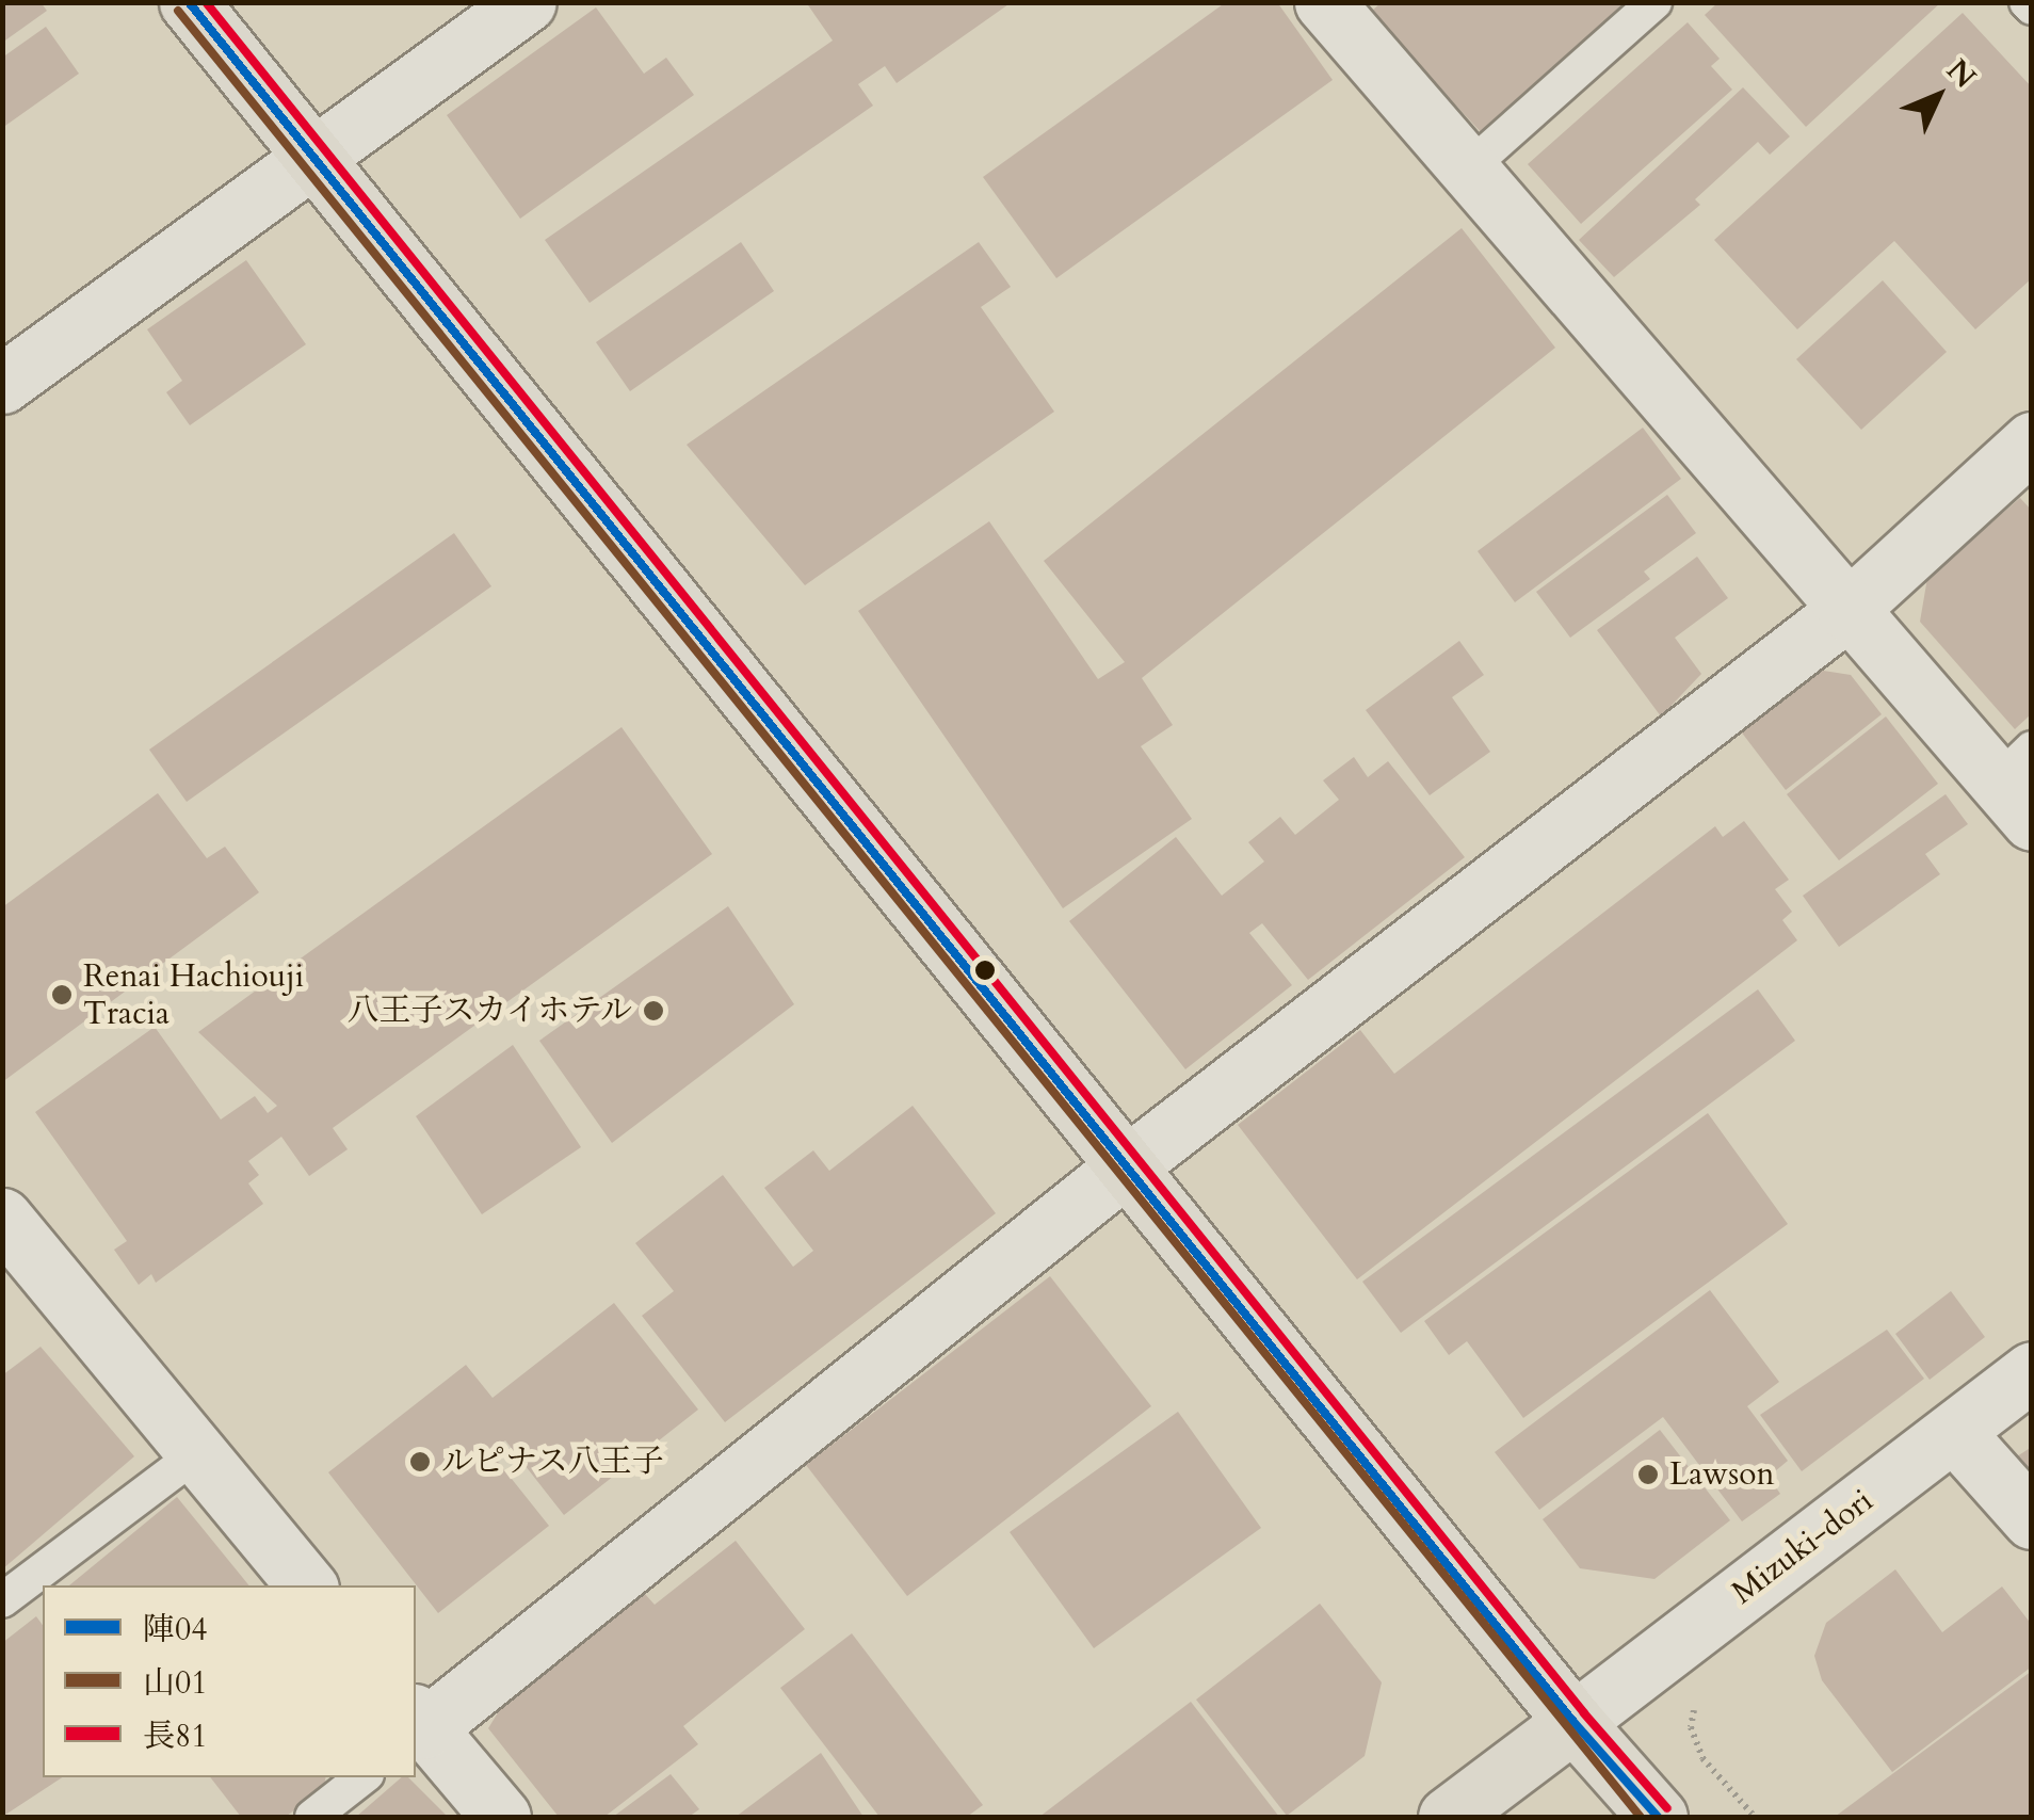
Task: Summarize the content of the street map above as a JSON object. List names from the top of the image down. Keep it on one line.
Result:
{"streets":{"street":["Mizuki-dori"]},"places":["Renai Hachiouji Tracia","八王子スカイホテル","ルピナス八王子","Lawson"],"lines":["transit line 陣04","transit line 長81","transit line 山01"],"legend":["陣04","山01","長81"],"north":"top right"}
